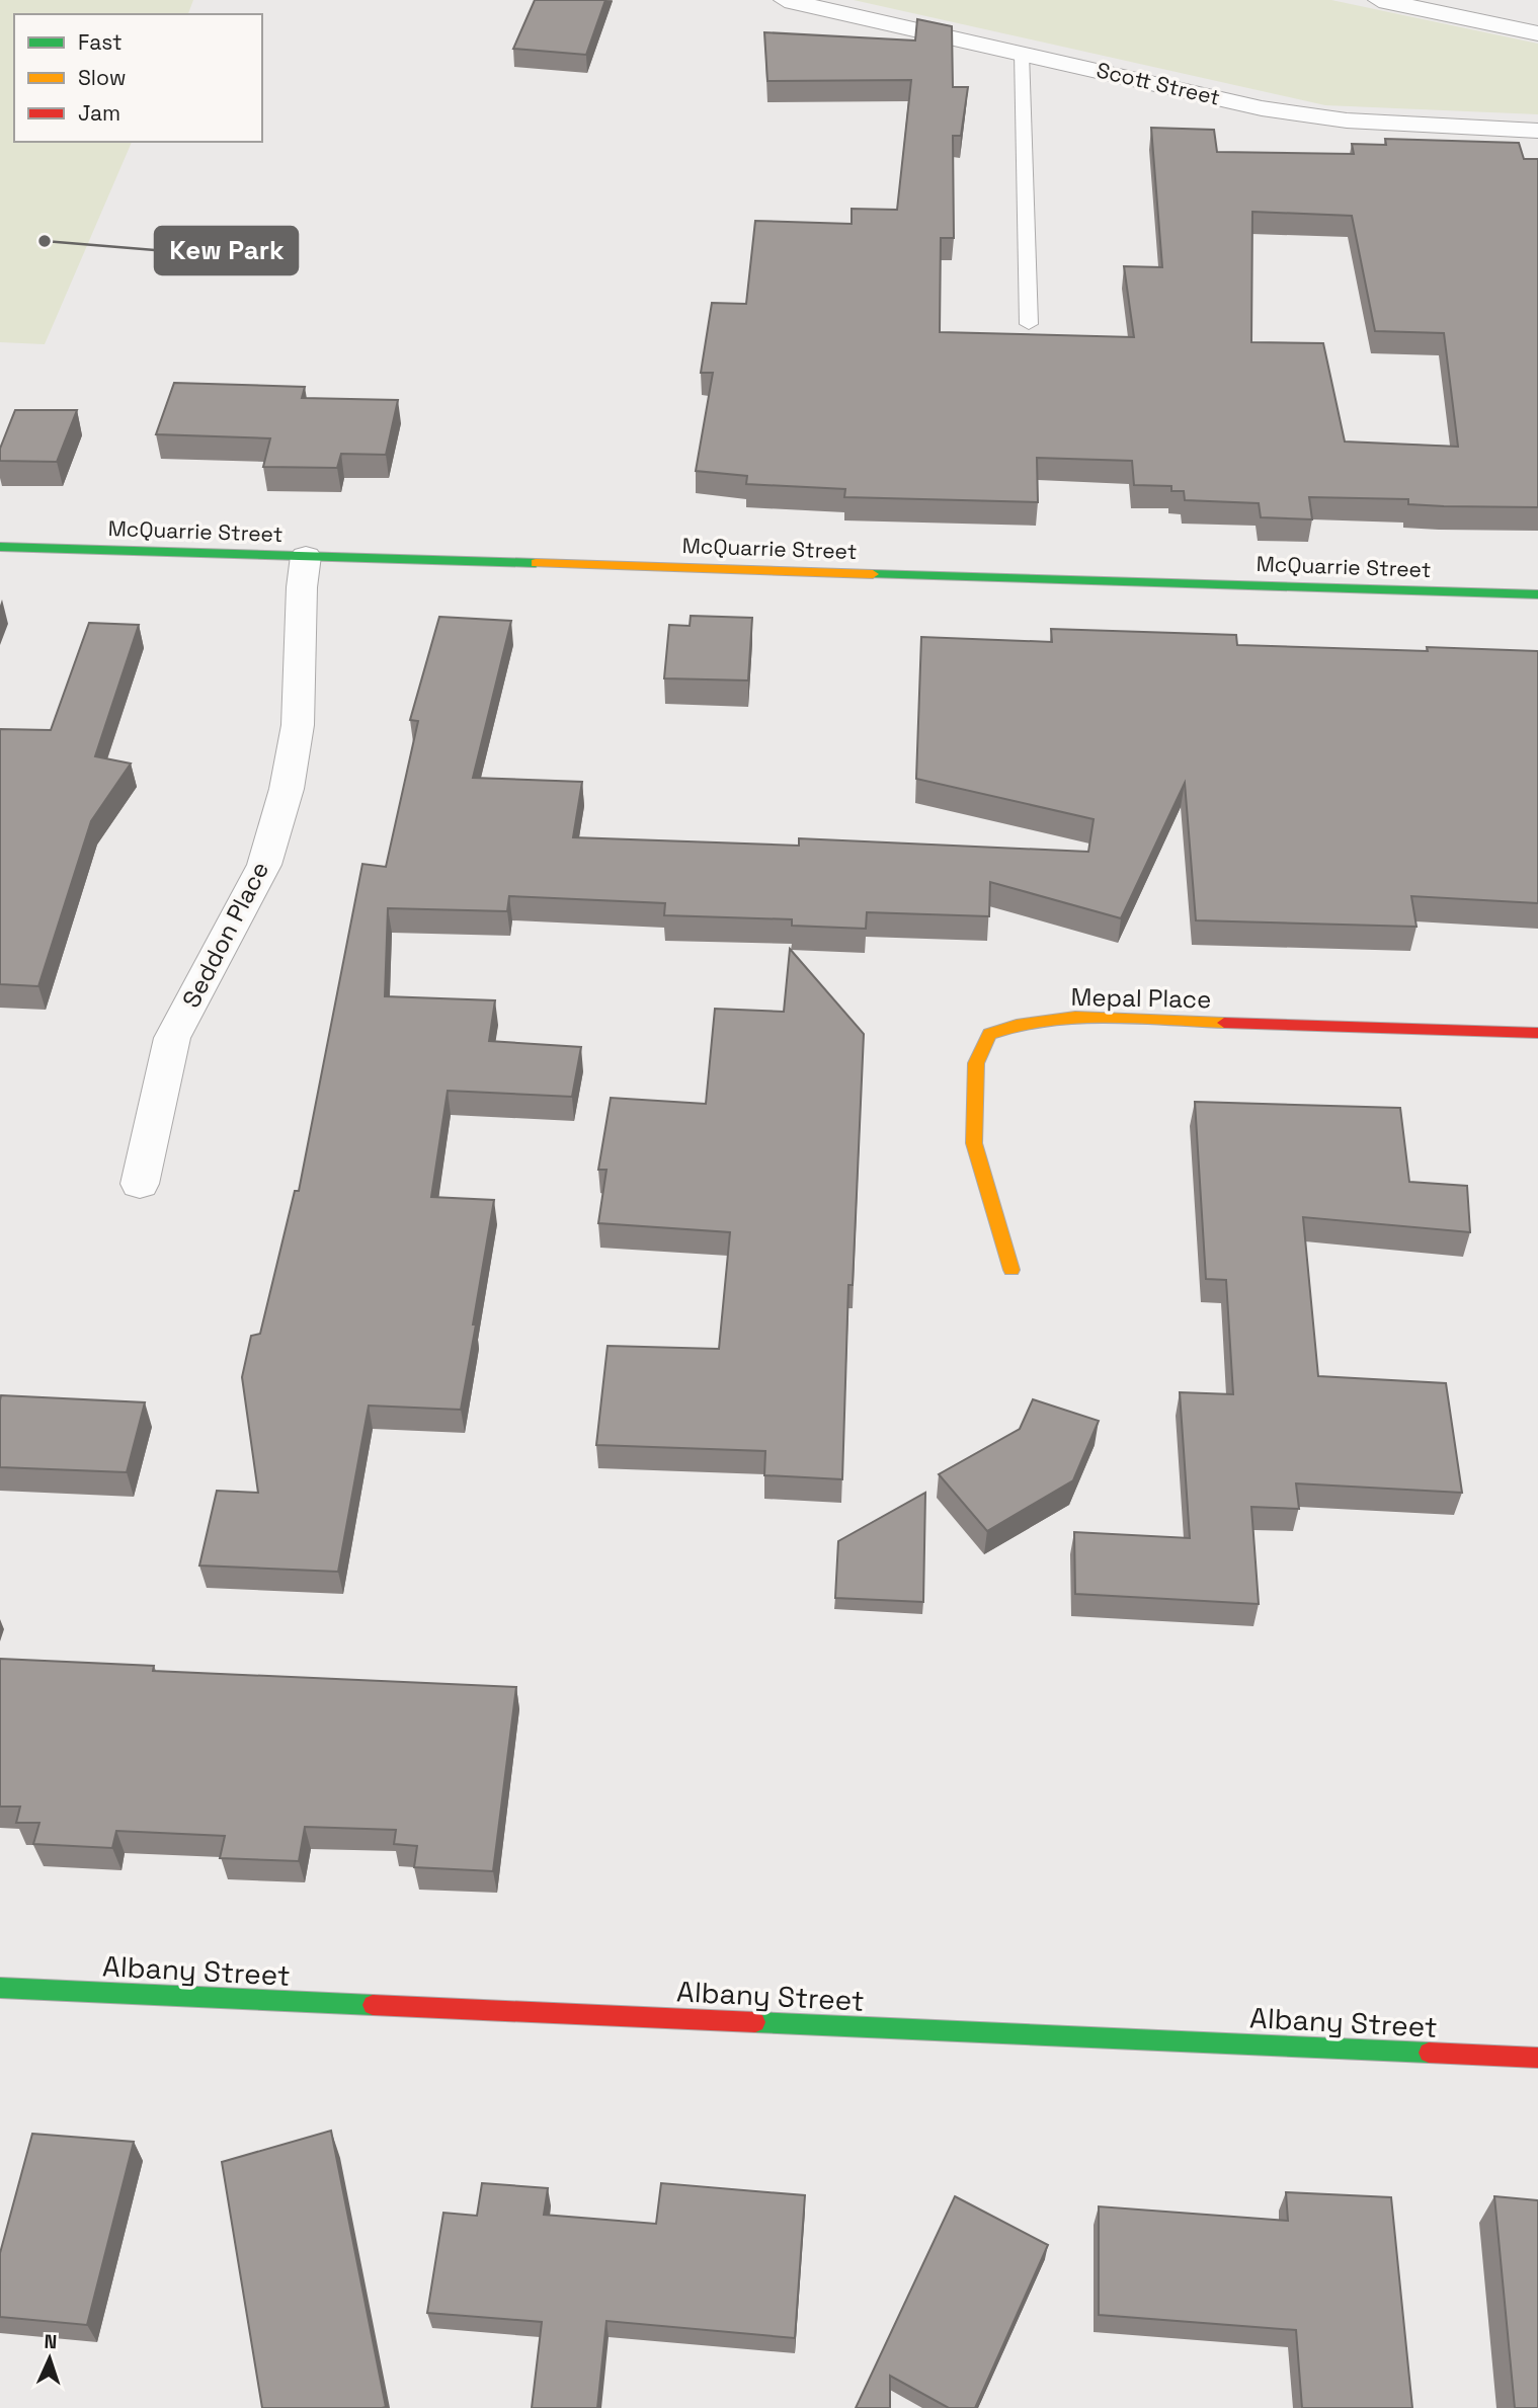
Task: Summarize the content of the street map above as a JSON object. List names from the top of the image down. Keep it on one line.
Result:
{"streets":{"street":["Scott Street","McQuarrie Street","Seddon Place","Mepal Place","Albany Street"]},"crossings":[["McQuarrie Street","Seddon Place"]],"places":["Kew Park"],"legend":["Fast","Slow","Jam"],"north":"top"}
